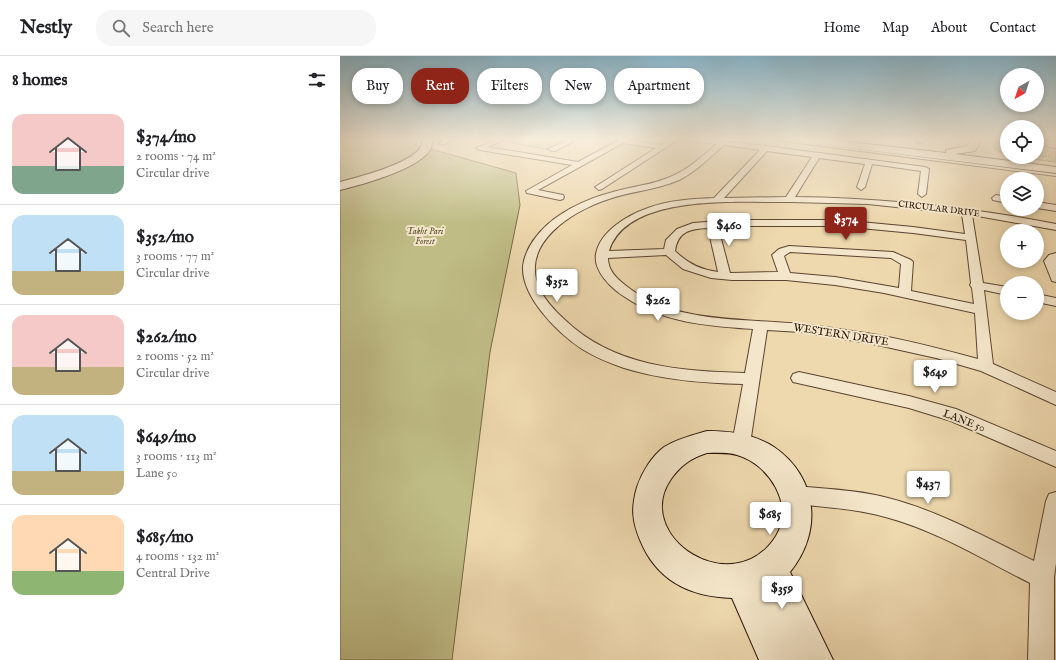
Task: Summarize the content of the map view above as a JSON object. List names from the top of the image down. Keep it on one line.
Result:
{"streets":{"street":["CIRCULAR DRIVE","WESTERN DRIVE","LANE 50"]},"crossings":[["CIRCULAR DRIVE","WESTERN DRIVE"]],"parks":["Takht Pari Forest"],"north":"bottom left","page":{"header":"Nestly","search":"Search here","nav":["Home","Map","About","Contact"],"heading":"8 homes","map_buttons":["+","−"],"chip":["Buy","Rent","Filters","New","Apartment"],"list":[{"name":"$374/mo","note":"2 rooms · 74 m² · Circular drive"},{"name":"$352/mo","note":"3 rooms · 77 m² · Circular drive"},{"name":"$262/mo","note":"2 rooms · 52 m² · Circular drive"},{"name":"$649/mo","note":"3 rooms · 113 m² · Lane 50"},{"name":"$685/mo","note":"4 rooms · 132 m² · Central Drive"}],"price":["$374","$460","$352","$262","$649","$437","$685","$359"]}}
